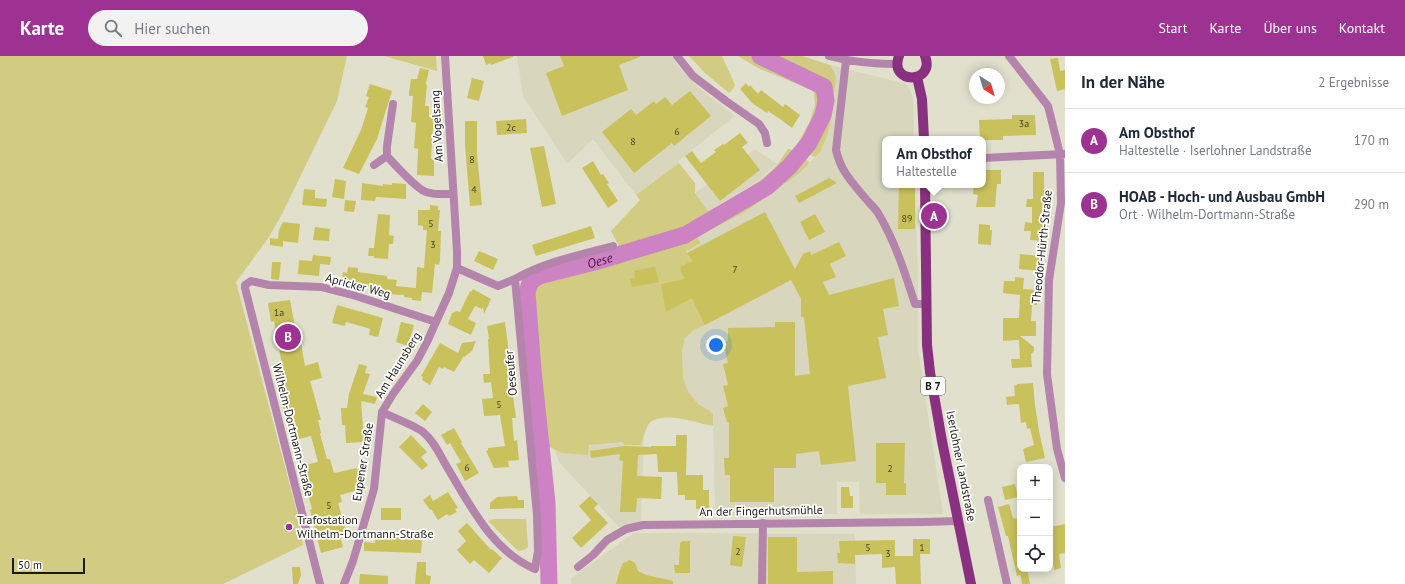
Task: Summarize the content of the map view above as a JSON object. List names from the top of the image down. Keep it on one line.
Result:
{"streets":{"main road":["B 7","Iserlohner Landstraße"],"street":["Am Vogelsang","Theodor-Hürth-Straße","Apricker Weg","Am Haunsberg","Oeseufer","Wilhelm-Dortmann-Straße","Eupener Straße","An der Fingerhutsmühle"]},"crossings":[["Am Vogelsang","Am Haunsberg"],["Apricker Weg","Am Haunsberg"],["Apricker Weg","Wilhelm-Dortmann-Straße"],["Am Haunsberg","Oeseufer"],["Am Haunsberg","Eupener Straße"],["Iserlohner Landstraße","An der Fingerhutsmühle"]],"water":["Oese"],"places":["Trafostation Wilhelm-Dortmann-Straße"],"house_numbers":["3a","2c","6","8","8","4","89","5","3","7","1a","5","6","2","5","5","1","2","3"],"scale_bar":"50 m","north":"bottom right","page":{"header":"Karte","search":"Hier suchen","nav":["Start","Karte","Über uns","Kontakt"],"heading":["In der Nähe","2 Ergebnisse"],"list":[{"mark":"A","name":"Am Obsthof","note":"Haltestelle · Iserlohner Landstraße","value":"170 m"},{"mark":"B","name":"HOAB - Hoch- und Ausbau GmbH","note":"Ort · Wilhelm-Dortmann-Straße","value":"290 m"}],"popup":["Am Obsthof","Haltestelle"],"pins":["A","B"],"map_buttons":["+","−"],"scale":"50 m"}}
